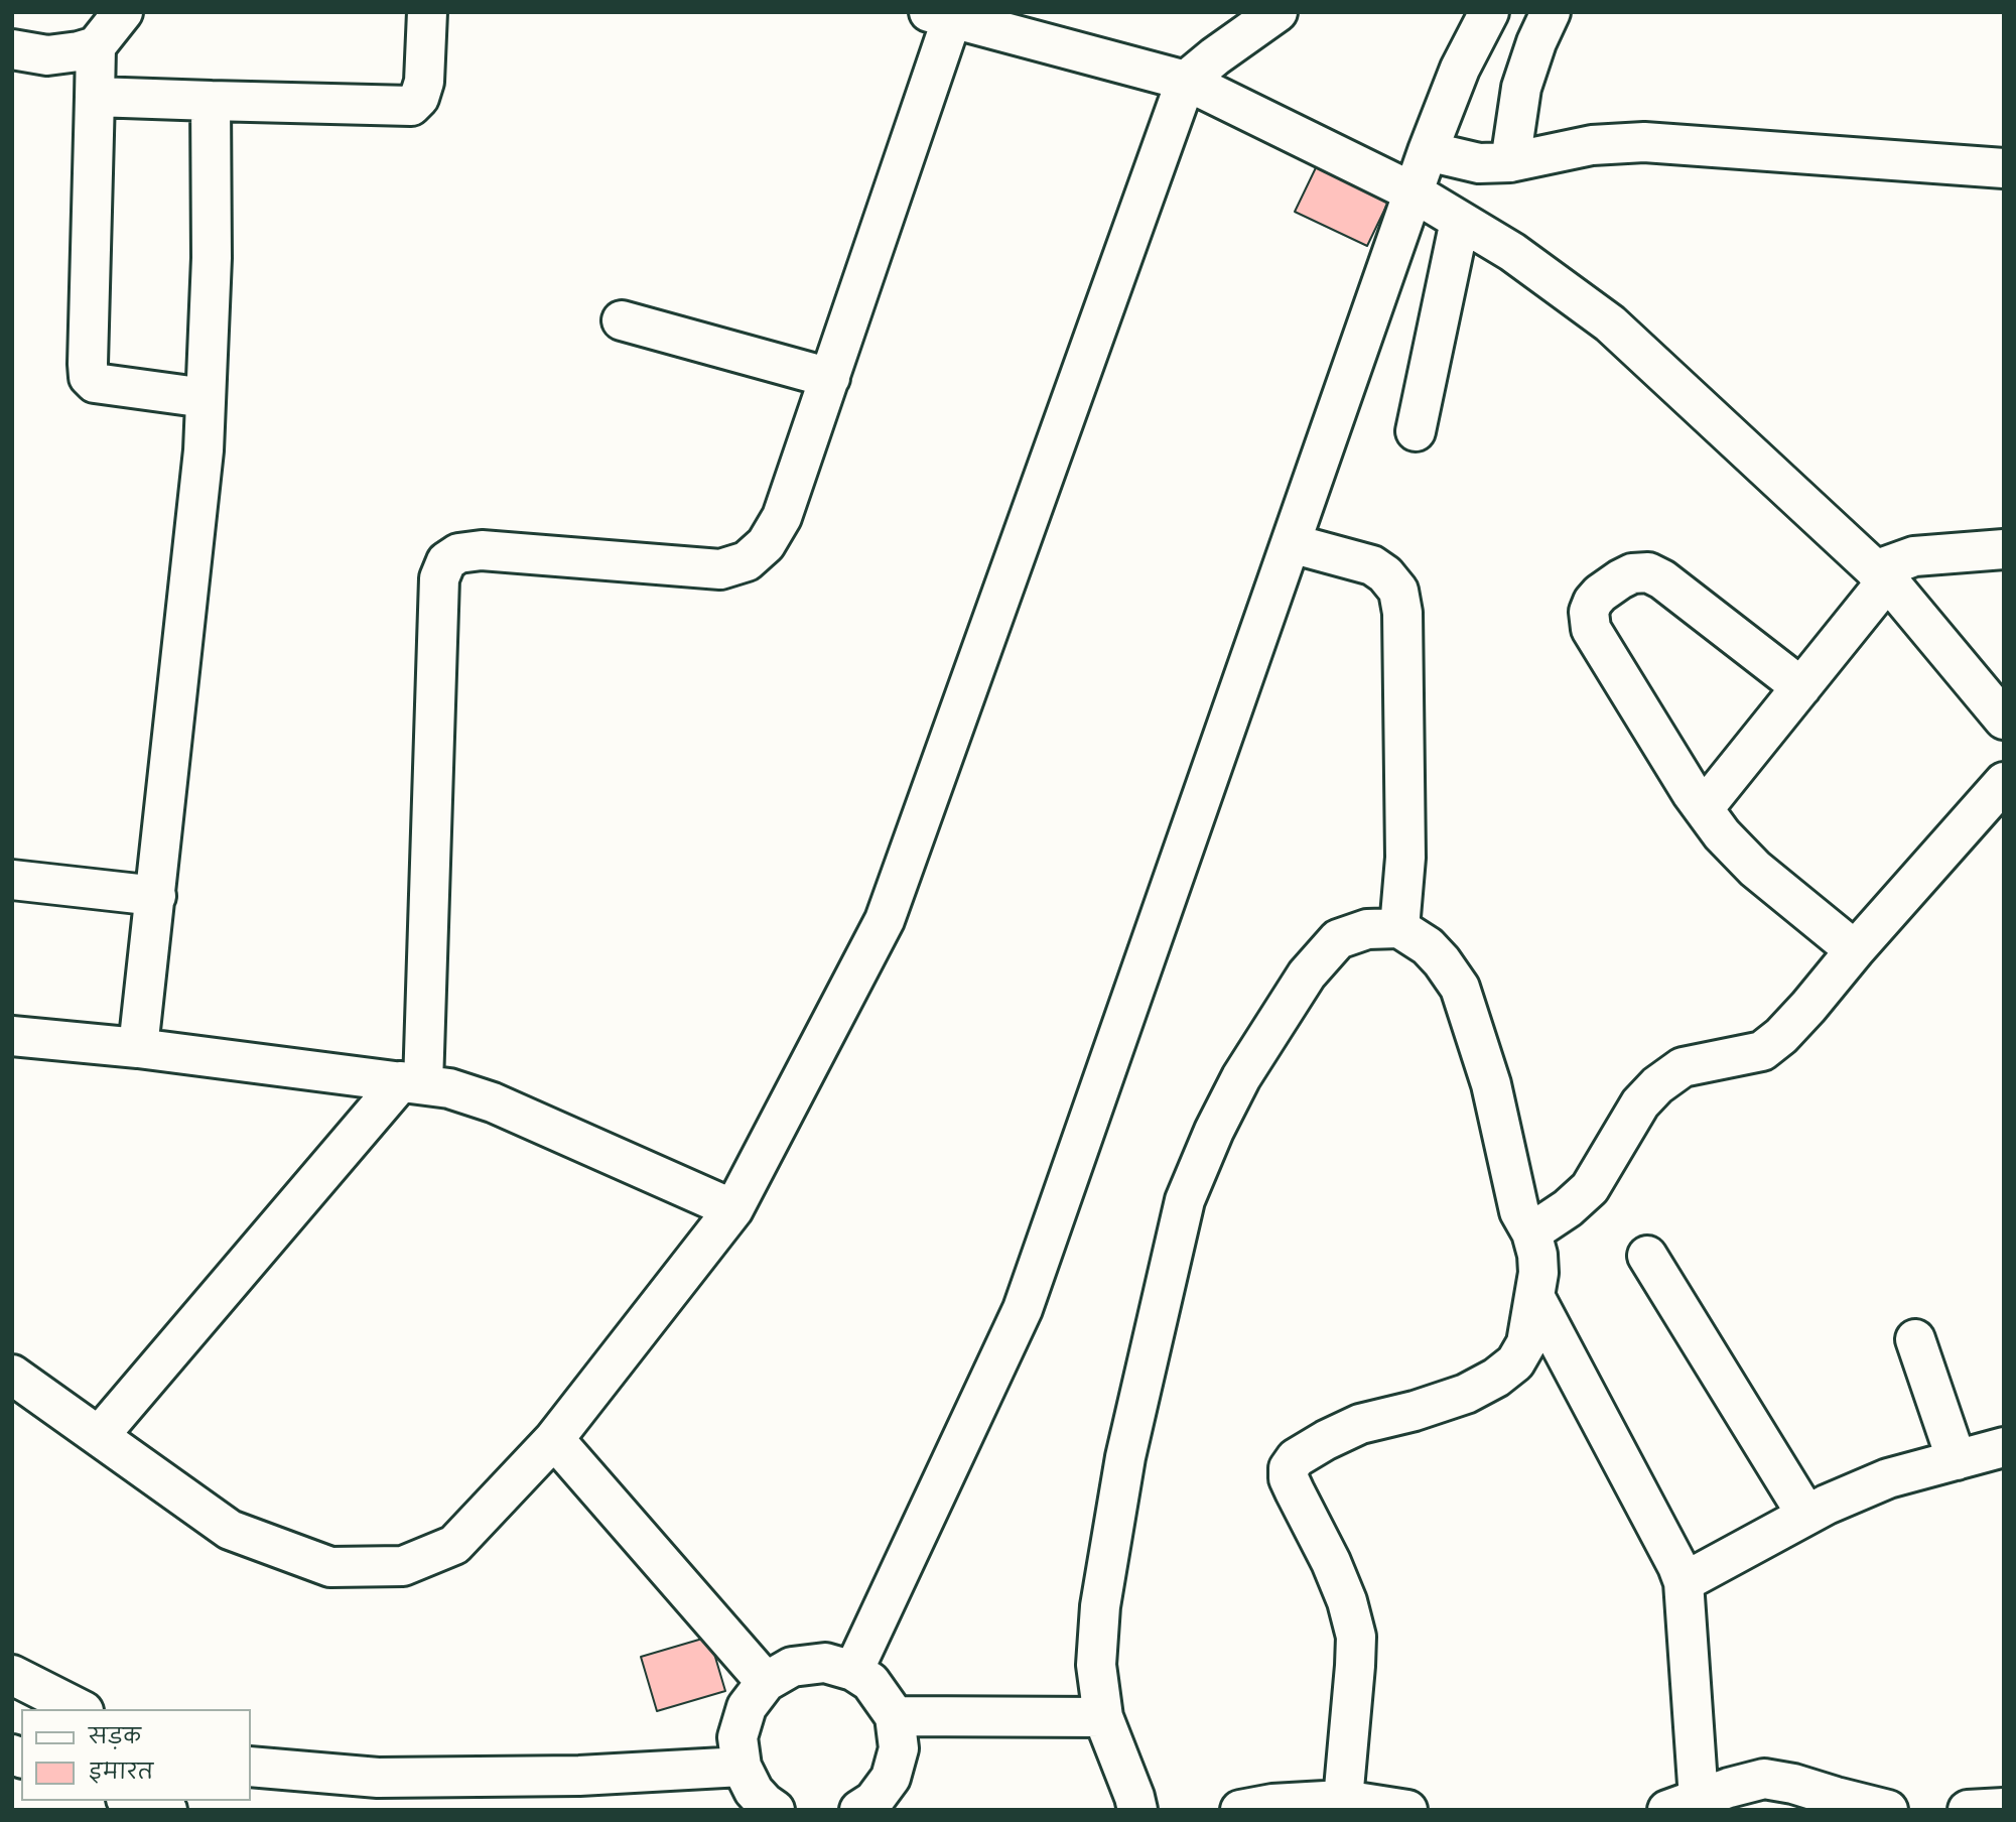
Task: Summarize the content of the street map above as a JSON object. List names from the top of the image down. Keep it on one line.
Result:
{"legend":["सड़क","इमारत"]}
